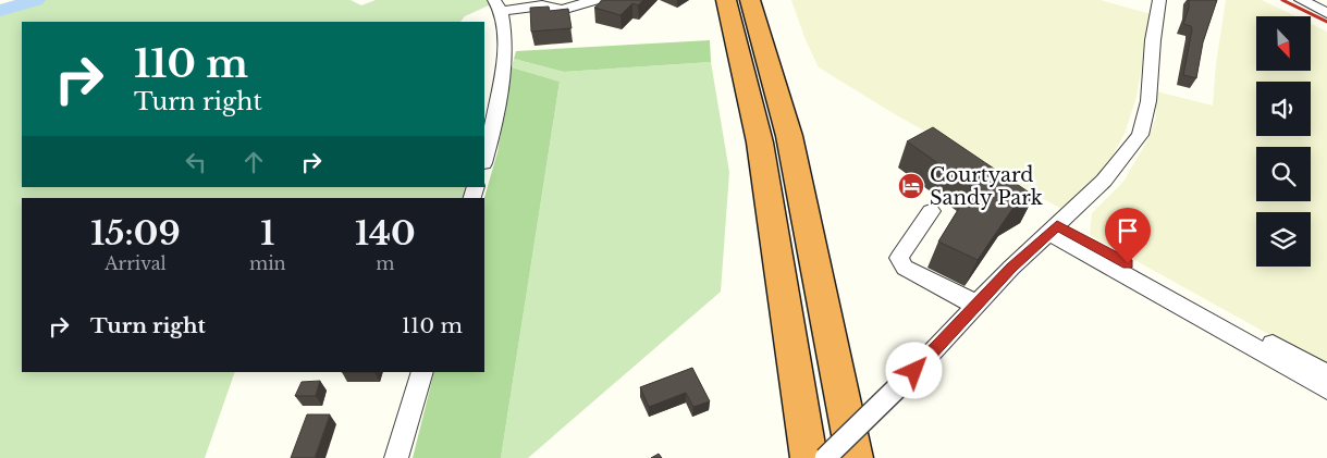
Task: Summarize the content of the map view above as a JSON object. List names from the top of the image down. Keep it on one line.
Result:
{"places":{"hotel":["Courtyard Sandy Park"]},"north":"bottom right","page":{"turn":["110 m","Turn right"],"eta":["15:09","Arrival","1","min","140","m"],"list":[{"name":"Turn right","value":"110 m"}]}}
